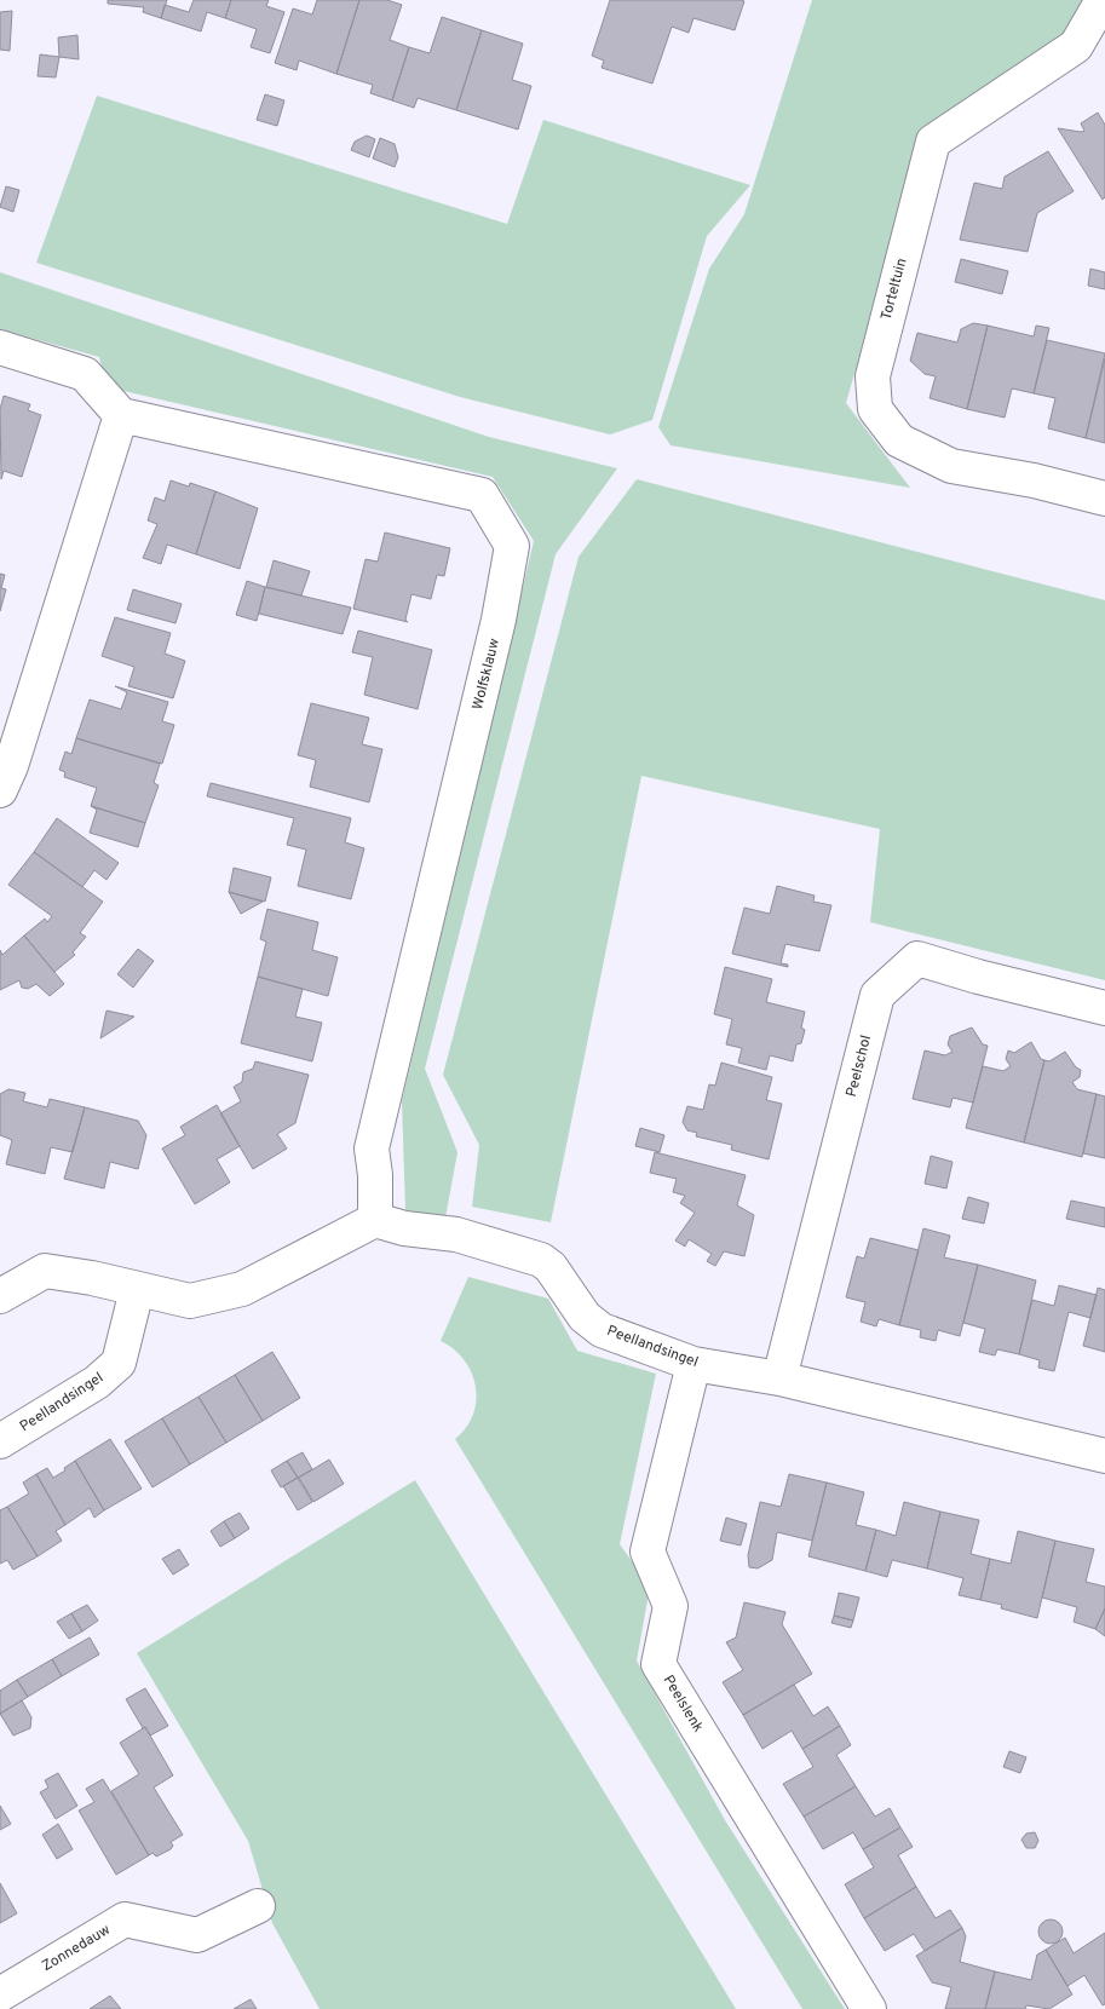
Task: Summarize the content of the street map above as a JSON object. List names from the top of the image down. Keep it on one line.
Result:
{"streets":{"street":["Torteltuin","Wolfsklauw","Peelschol","Peellandsingel","Peelslenk","Zonnedauw"]},"crossings":[["Wolfsklauw","Peellandsingel"],["Peelschol","Peellandsingel"],["Peellandsingel","Peelslenk"]]}
